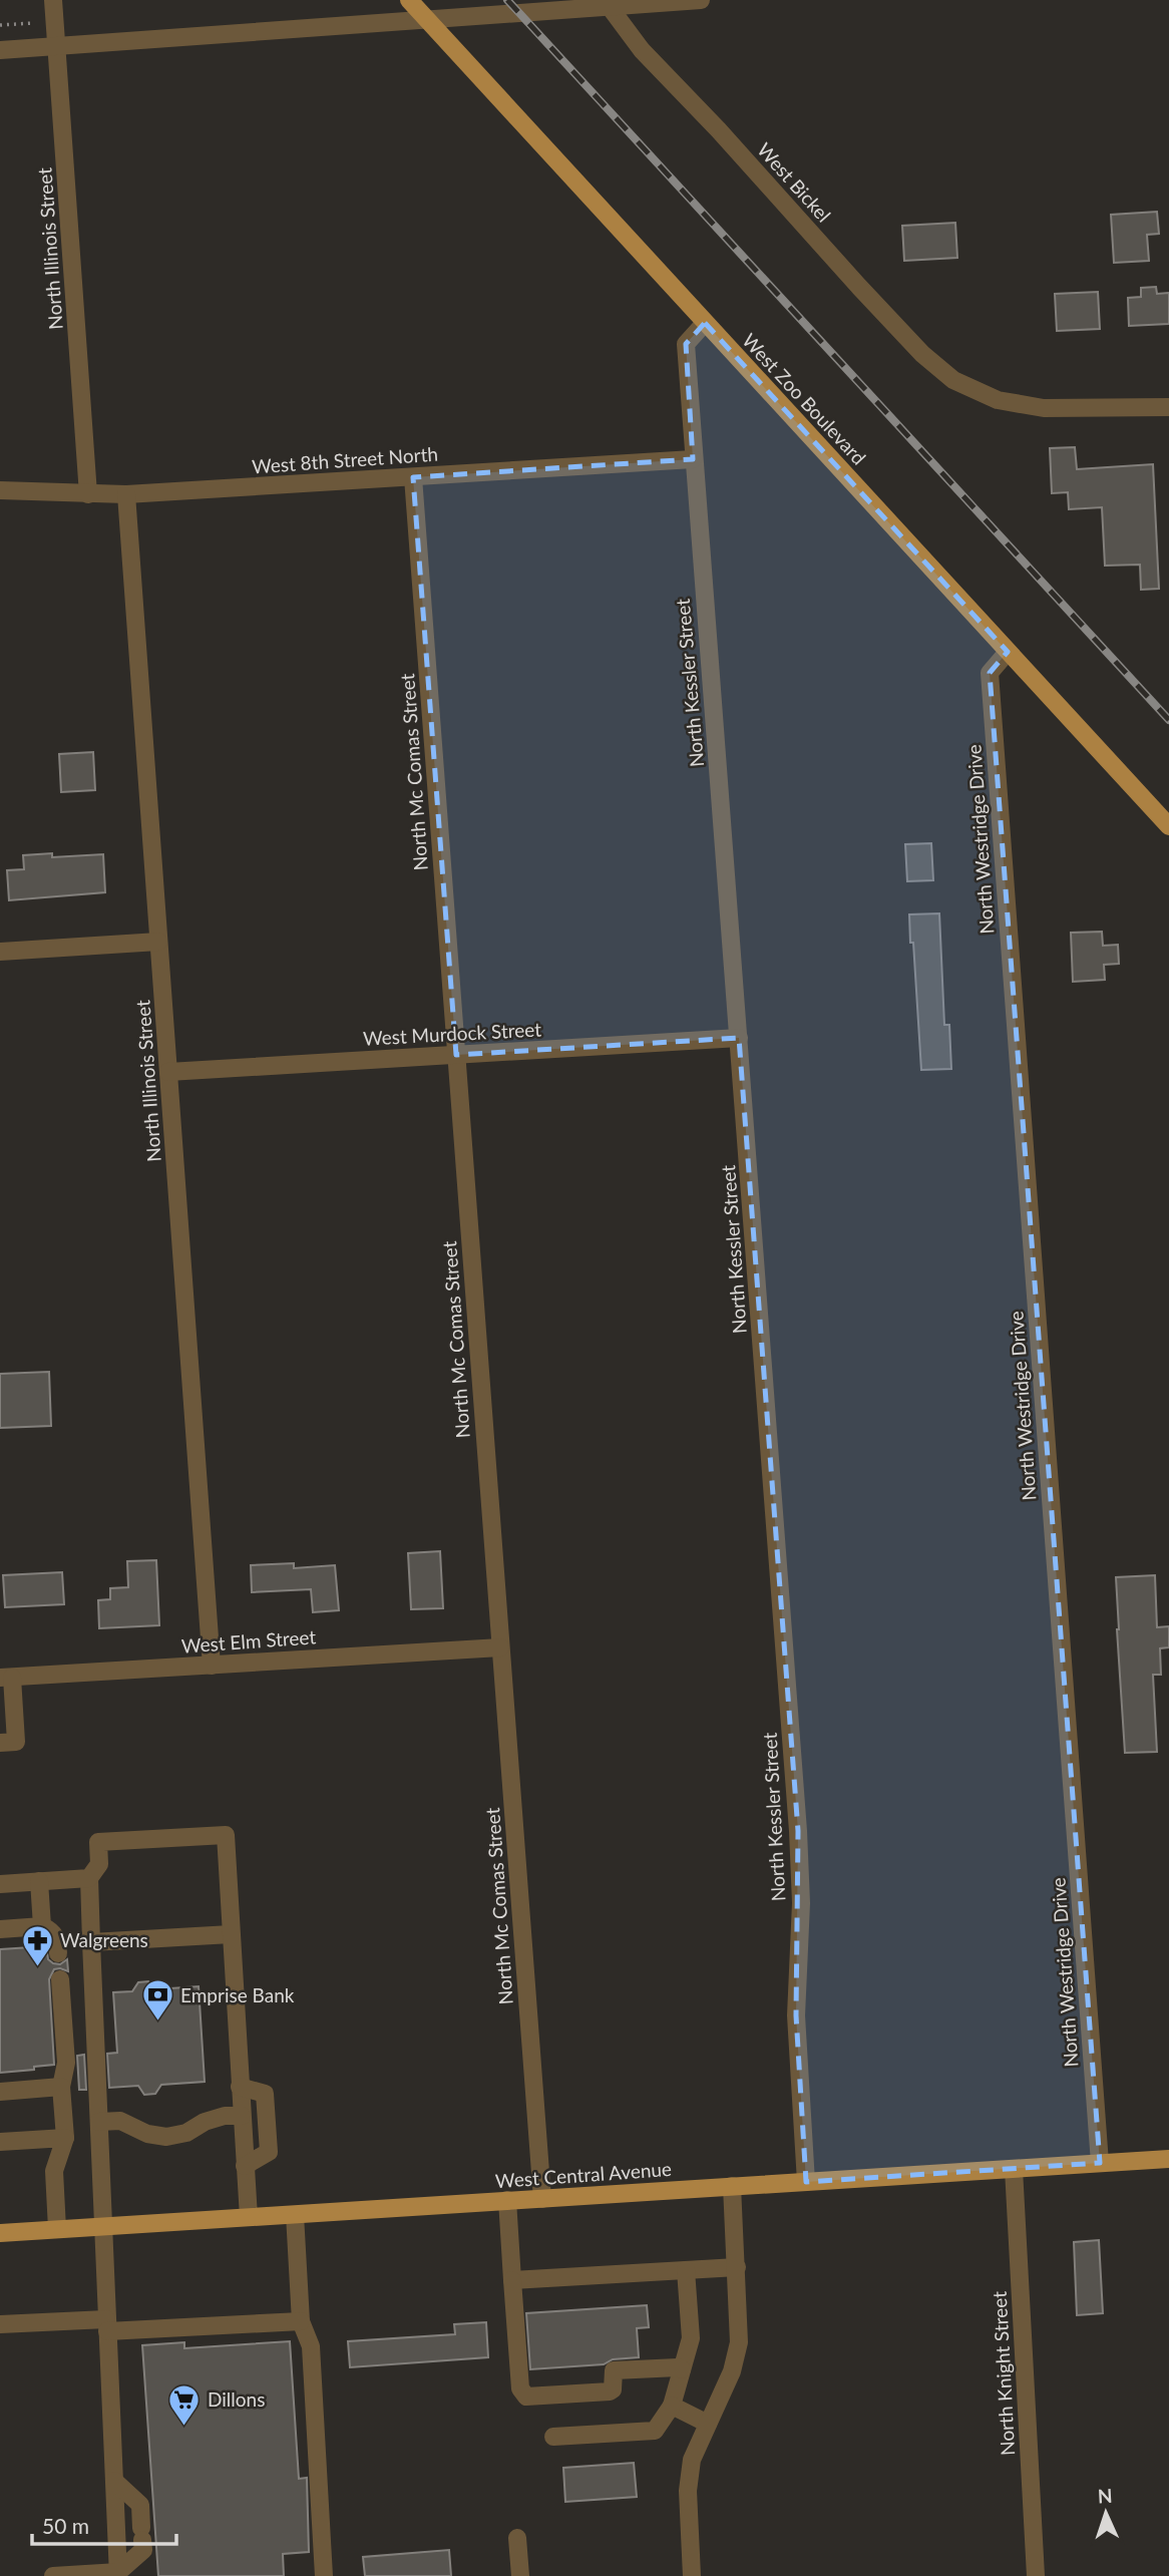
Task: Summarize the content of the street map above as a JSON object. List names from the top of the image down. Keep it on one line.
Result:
{"streets":{"main road":["West Zoo Boulevard","West Central Avenue"],"street":["West Bickel","North Illinois Street","West 8th Street North","North Kessler Street","North Mc Comas Street","North Westridge Drive","West Murdock Street","West Elm Street","North Knight Street"]},"crossings":[["North Illinois Street","West 8th Street North"],["North Illinois Street","West Murdock Street"],["North Illinois Street","West Elm Street"],["West Zoo Boulevard","North Kessler Street"],["West Zoo Boulevard","North Westridge Drive"],["West 8th Street North","North Kessler Street"],["West 8th Street North","North Mc Comas Street"],["North Kessler Street","West Murdock Street"],["North Kessler Street","West Central Avenue"],["North Mc Comas Street","West Murdock Street"],["North Mc Comas Street","West Elm Street"],["North Mc Comas Street","West Central Avenue"],["North Westridge Drive","West Central Avenue"],["West Central Avenue","North Knight Street"]],"places":{"pharmacy":["Walgreens"],"bank":["Emprise Bank"],"supermarket":["Dillons"]},"scale_bar":"50 m","north":"top"}
